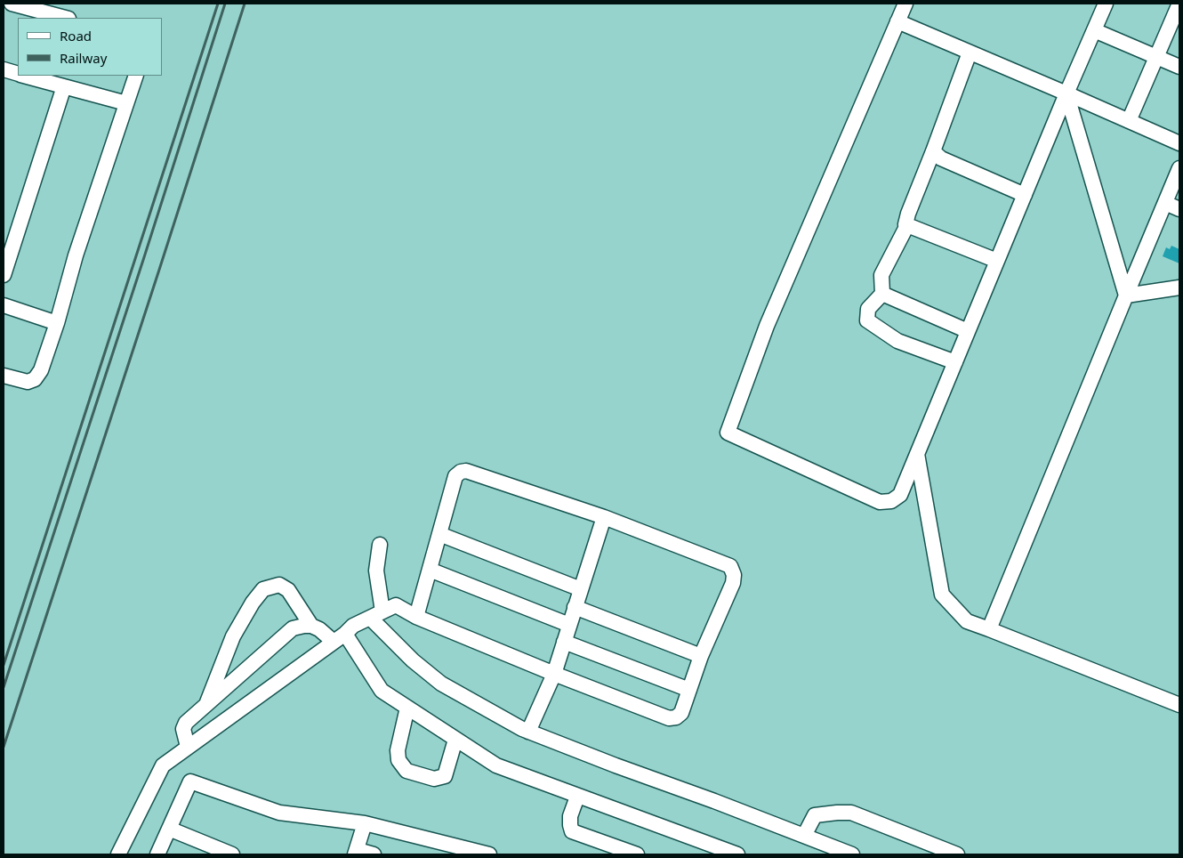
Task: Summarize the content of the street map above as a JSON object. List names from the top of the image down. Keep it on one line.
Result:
{"legend":["Road","Railway"]}
